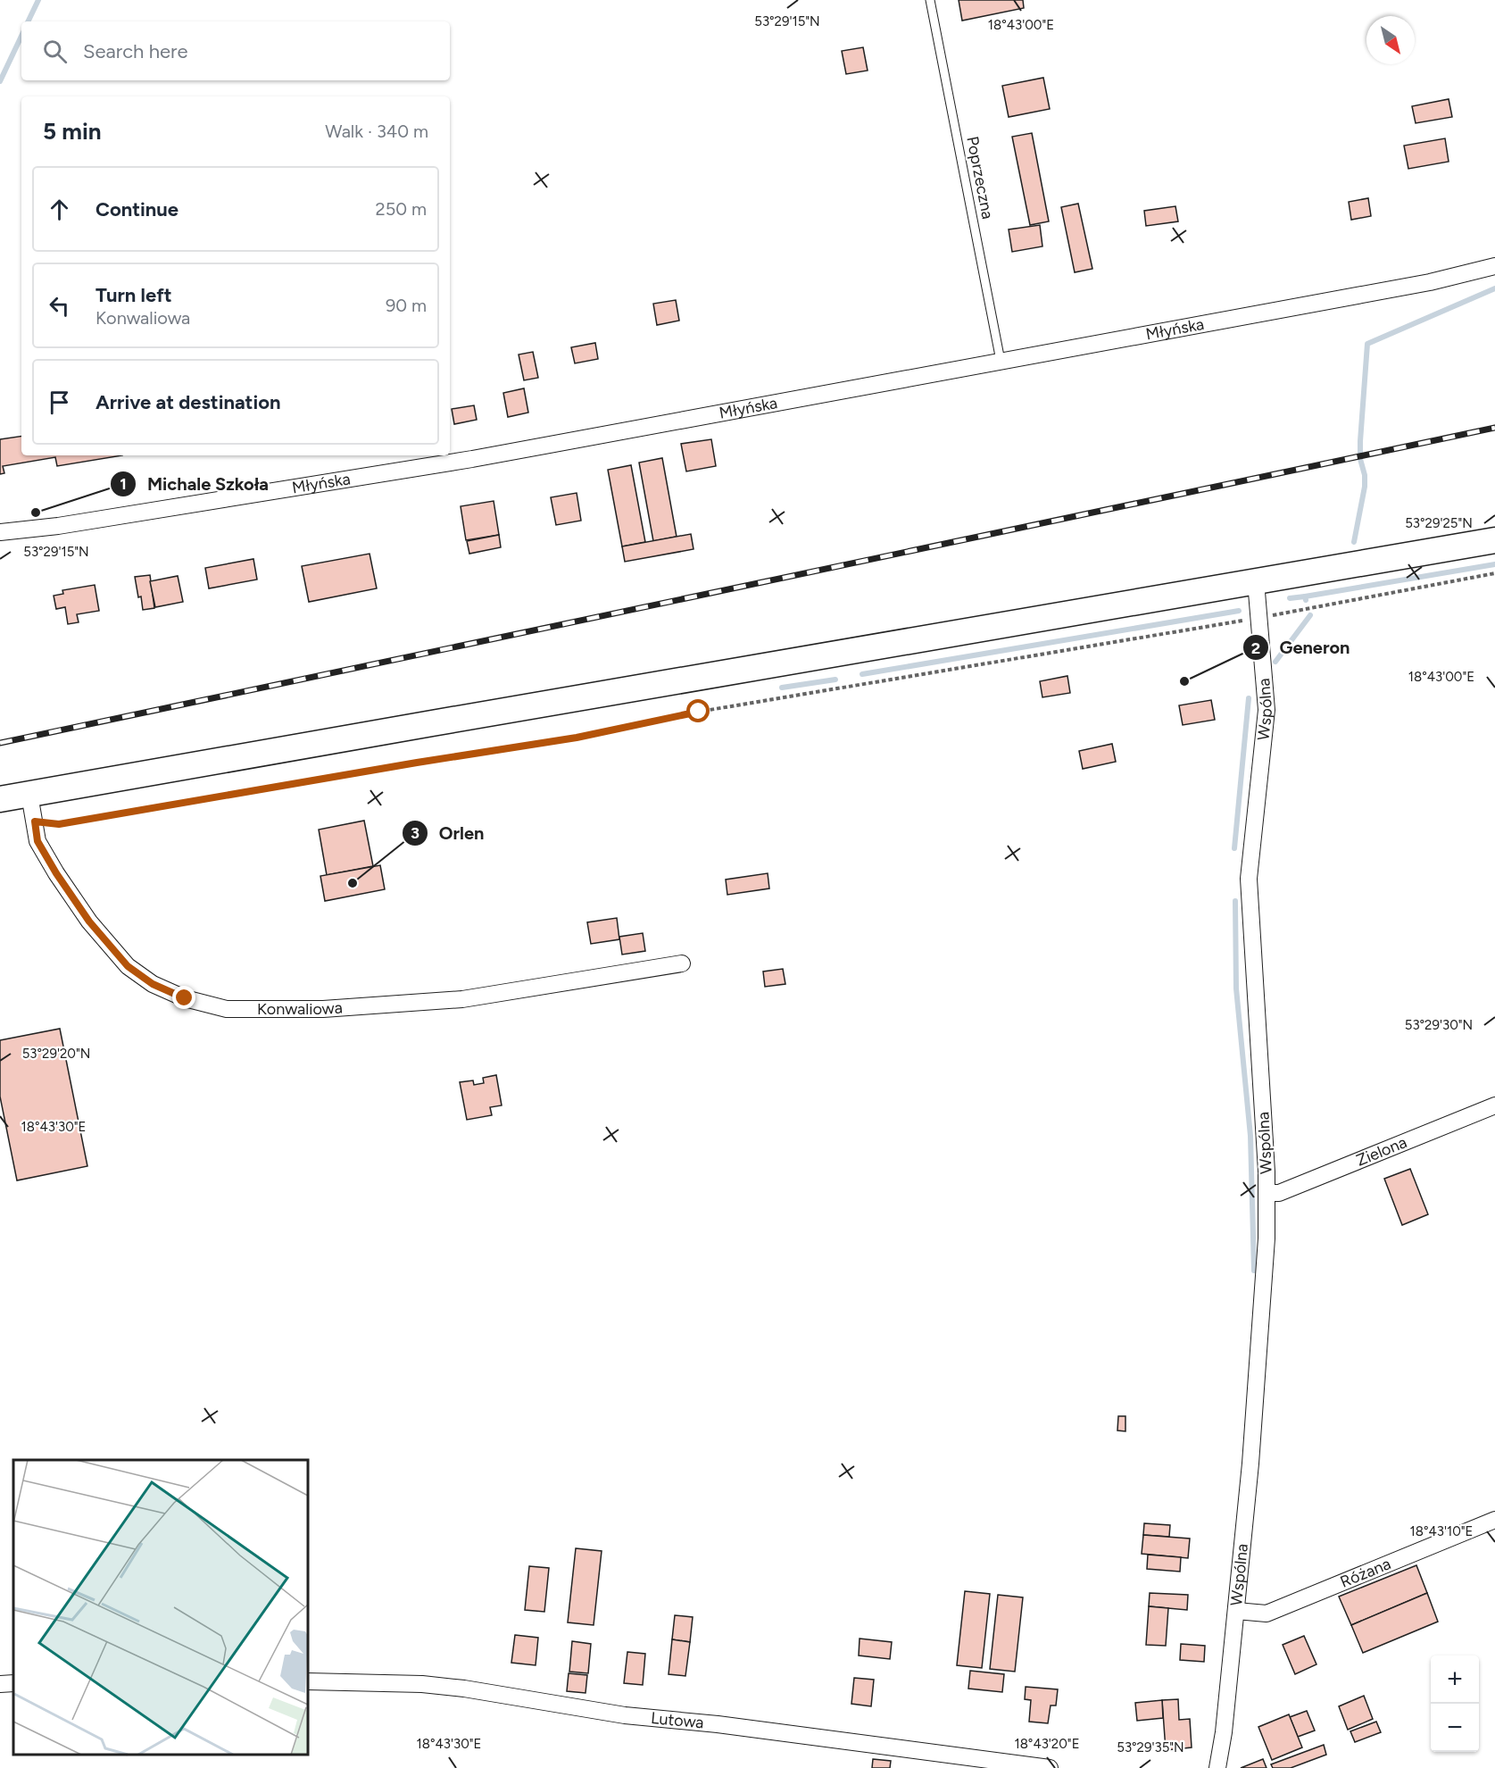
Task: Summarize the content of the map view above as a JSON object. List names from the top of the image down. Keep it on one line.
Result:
{"streets":{"street":["Młyńska","Wspólna","Konwaliowa","Zielona","Różana","Lutowa"],"lane":["Poprzeczna"]},"crossings":[["Poprzeczna","Młyńska"],["Wspólna","Zielona"],["Wspólna","Różana"]],"places":["Michale Szkoła","Generon","Orlen"],"north":"bottom right","page":{"search":"Search here","heading":["5 min","Walk · 340 m"],"list":[["Continue","250 m"],["Turn left","Konwaliowa","90 m"],"Arrive at destination"],"map_buttons":["+","−"]},"coordinates":["53°29'15\"N","18°43'00\"E","53°29'25\"N","53°29'30\"N","53°29'20\"N","18°43'30\"E","18°43'10\"E","18°43'20\"E","53°29'35\"N"]}
